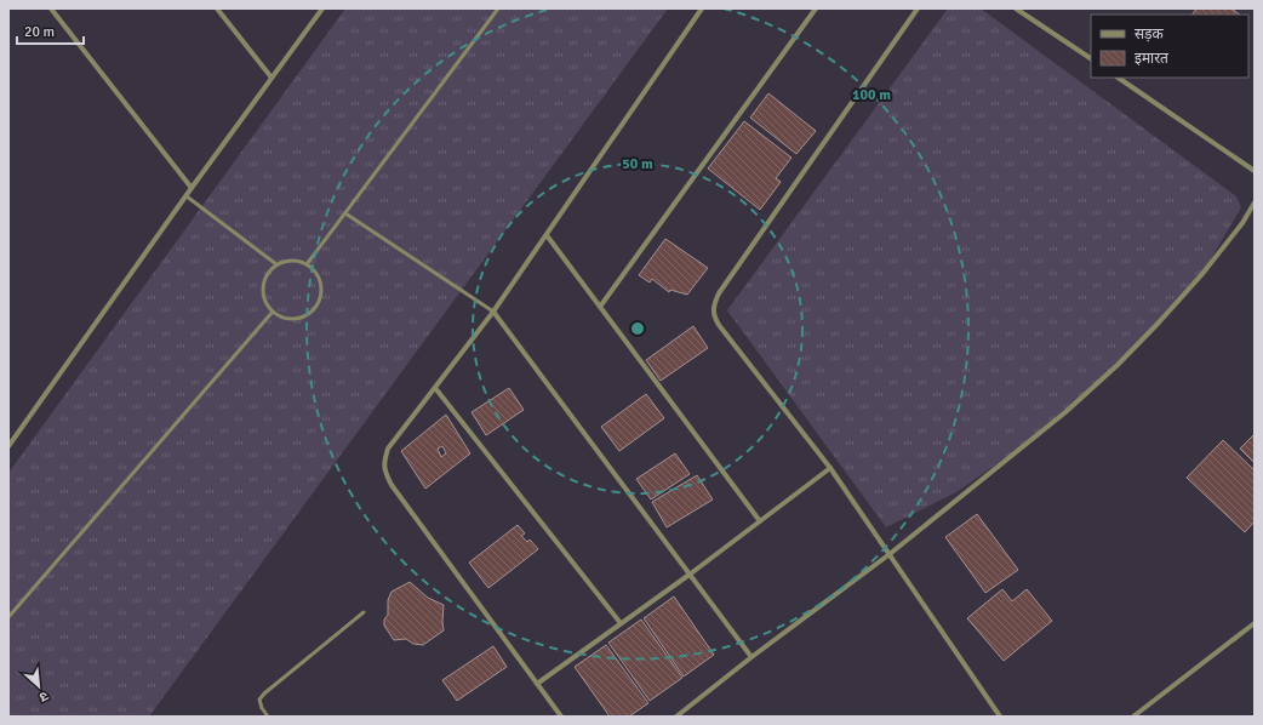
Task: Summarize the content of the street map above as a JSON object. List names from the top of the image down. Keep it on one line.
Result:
{"legend":["सड़क","इमारत"],"scale_bar":"20 m","north":"bottom right","rings":["100 m","50 m"]}
